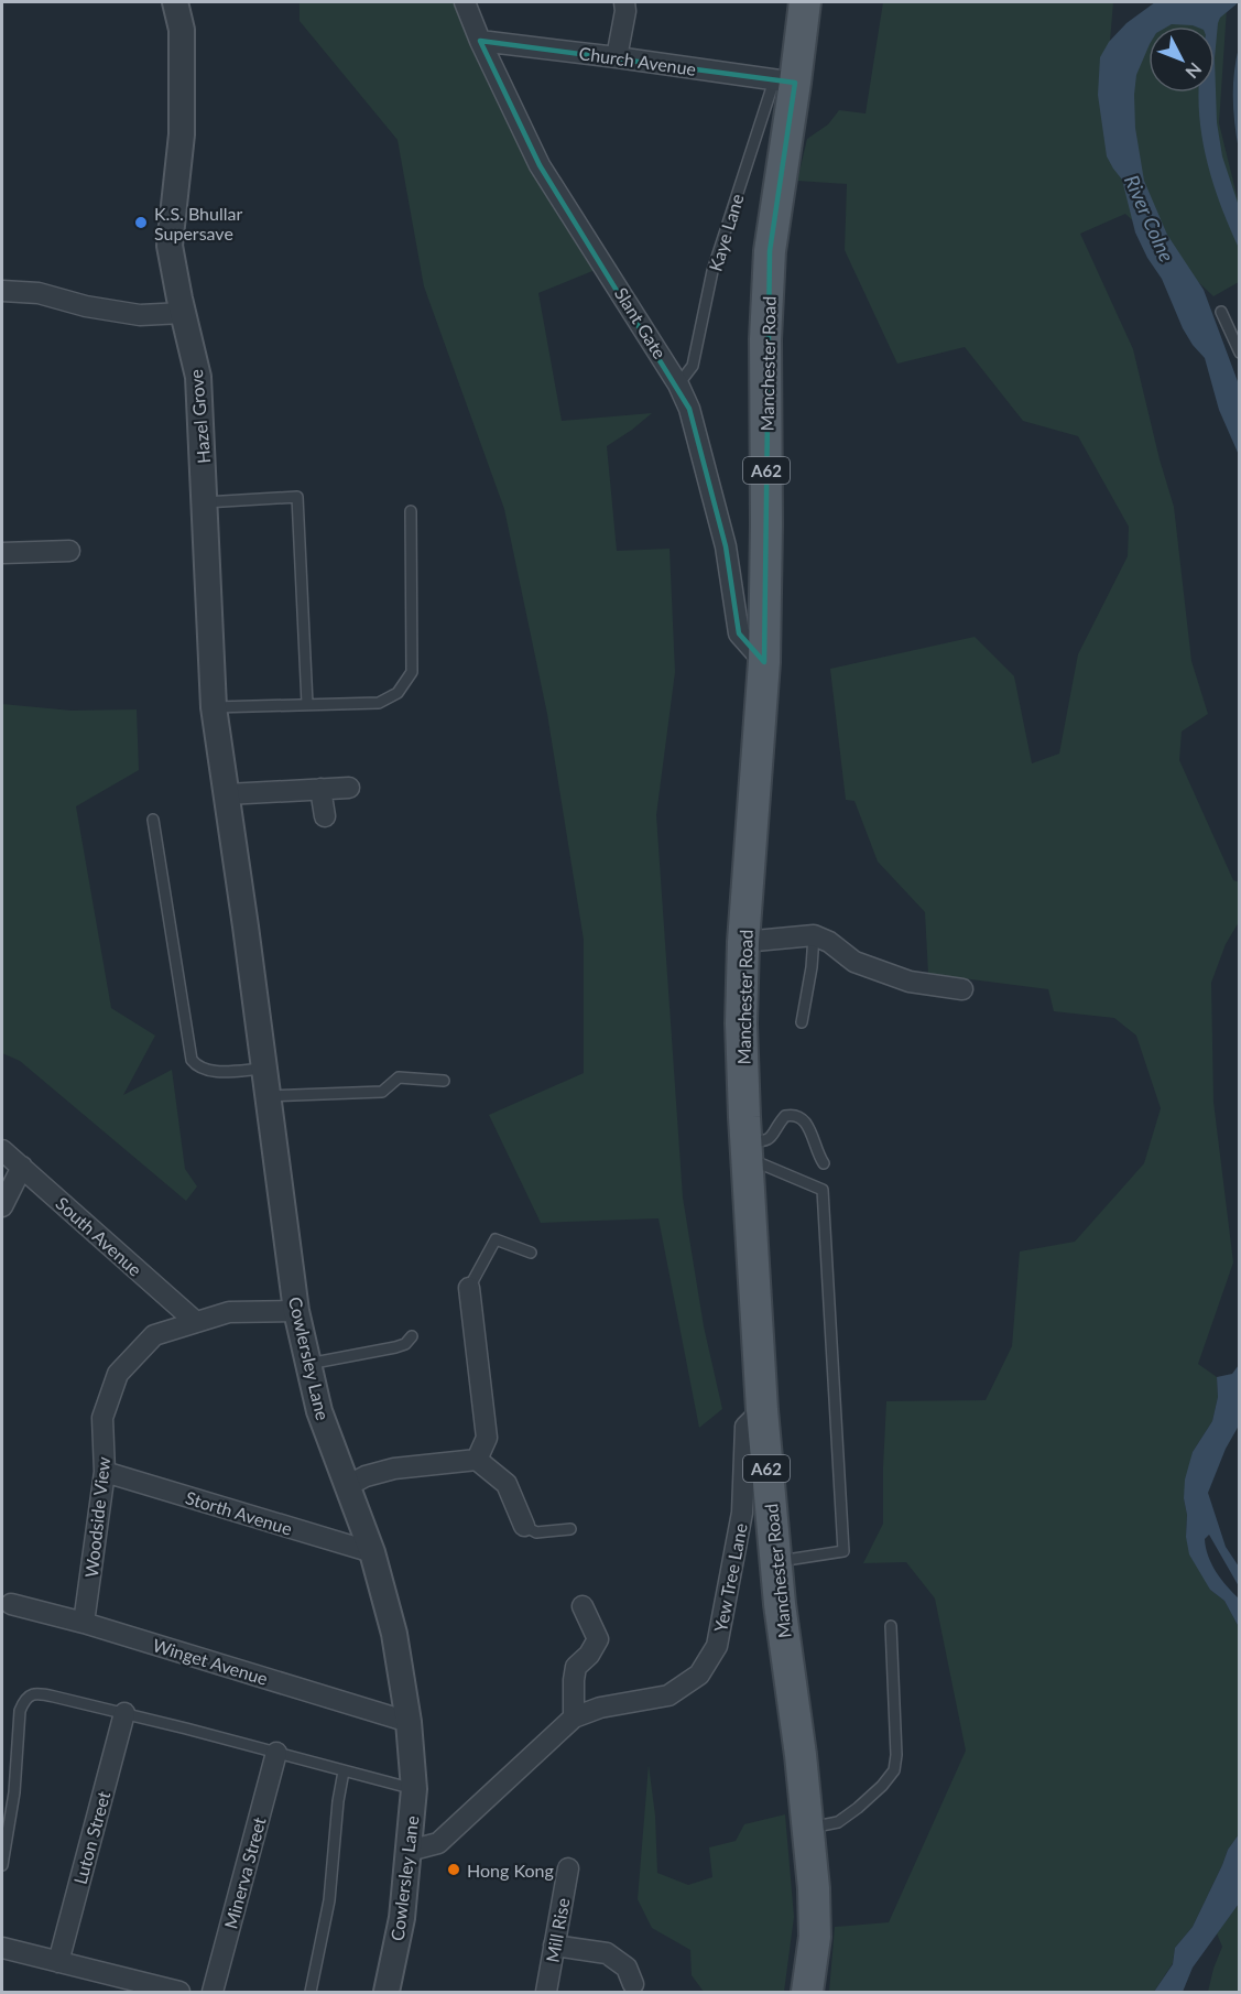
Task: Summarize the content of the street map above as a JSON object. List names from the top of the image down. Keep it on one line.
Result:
{"streets":{"main road":["Manchester Road","A62"],"street":["Church Avenue","Slant Gate","Hazel Grove","South Avenue","Cowlersley Lane","Storth Avenue","Woodside View","Yew Tree Lane","Winget Avenue","Luton Street","Minerva Street","Mill Rise"],"lane":["Kaye Lane"]},"crossings":[["Church Avenue","Kaye Lane"],["Church Avenue","Slant Gate"],["Church Avenue","Manchester Road"],["Kaye Lane","Slant Gate"],["Kaye Lane","Manchester Road"],["Slant Gate","Manchester Road"],["Manchester Road","Yew Tree Lane"],["Hazel Grove","Cowlersley Lane"],["South Avenue","Woodside View"],["Cowlersley Lane","Storth Avenue"],["Cowlersley Lane","Woodside View"],["Cowlersley Lane","Yew Tree Lane"],["Cowlersley Lane","Winget Avenue"],["Storth Avenue","Woodside View"],["Woodside View","Winget Avenue"]],"water":["River Colne"],"places":["K.S. Bhullar Supersave","Hong Kong"],"north":"bottom right"}
